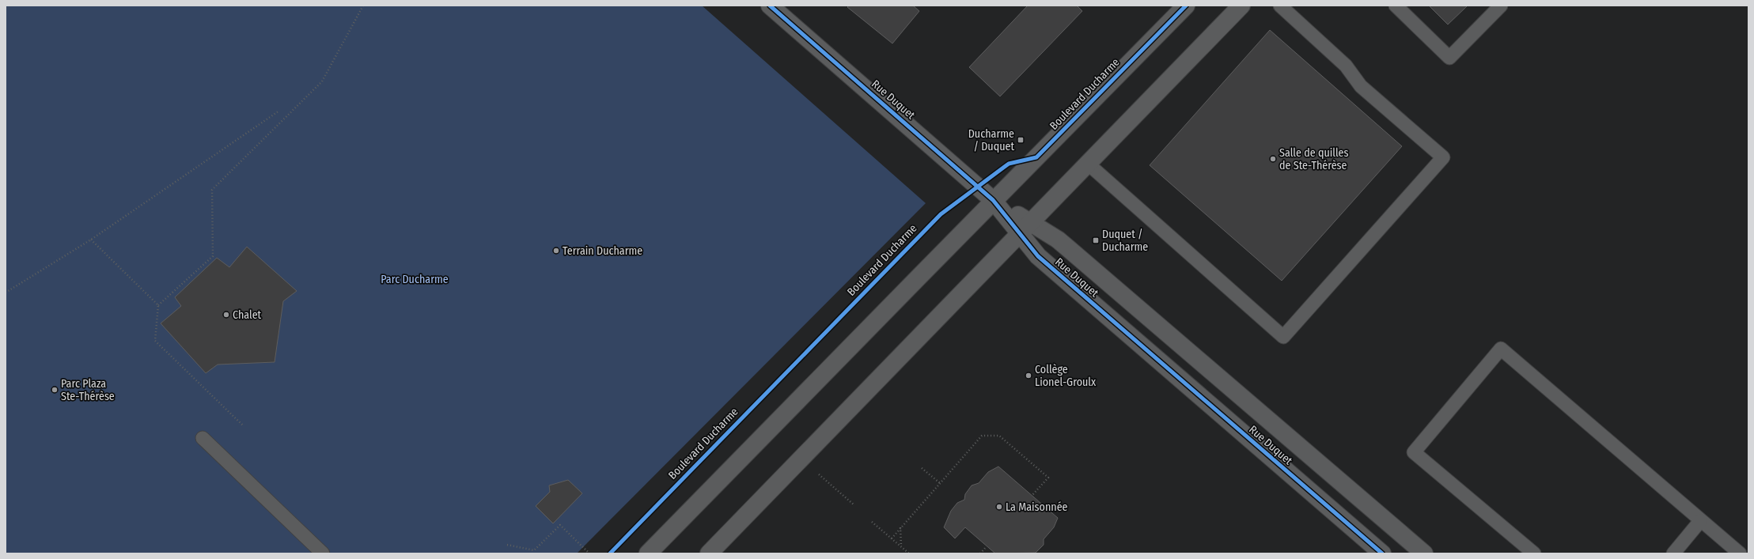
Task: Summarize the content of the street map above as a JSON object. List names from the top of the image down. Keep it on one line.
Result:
{"streets":{"street":["Boulevard Ducharme","Rue Duquet"]},"crossings":[["Boulevard Ducharme","Rue Duquet"]],"parks":["Parc Ducharme"],"places":{"transit":["Ducharme / Duquet","Duquet / Ducharme"],"other":["Salle de quilles de Ste-Thérèse","Terrain Ducharme","Chalet","Collège Lionel-Groulx","Parc Plaza Ste-Thérèse","La Maisonnée"]}}
